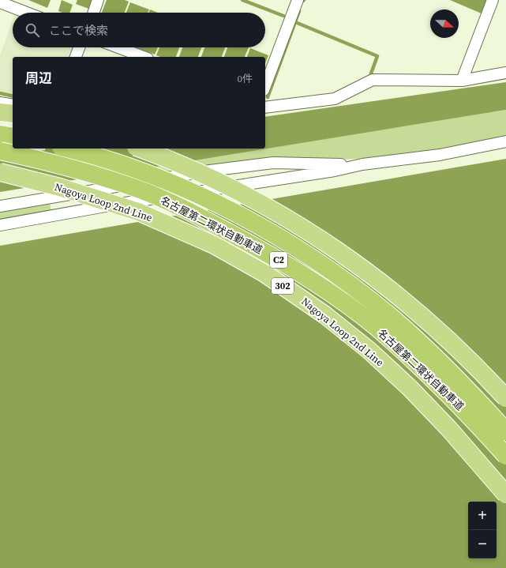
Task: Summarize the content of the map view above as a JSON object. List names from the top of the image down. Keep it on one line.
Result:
{"streets":{"highway":["Nagoya Loop 2nd Line","名古屋第二環状自動車道","C2","302"]},"north":"right","page":{"search":"ここで検索","heading":["周辺","0件"],"map_buttons":["+","−"]}}
